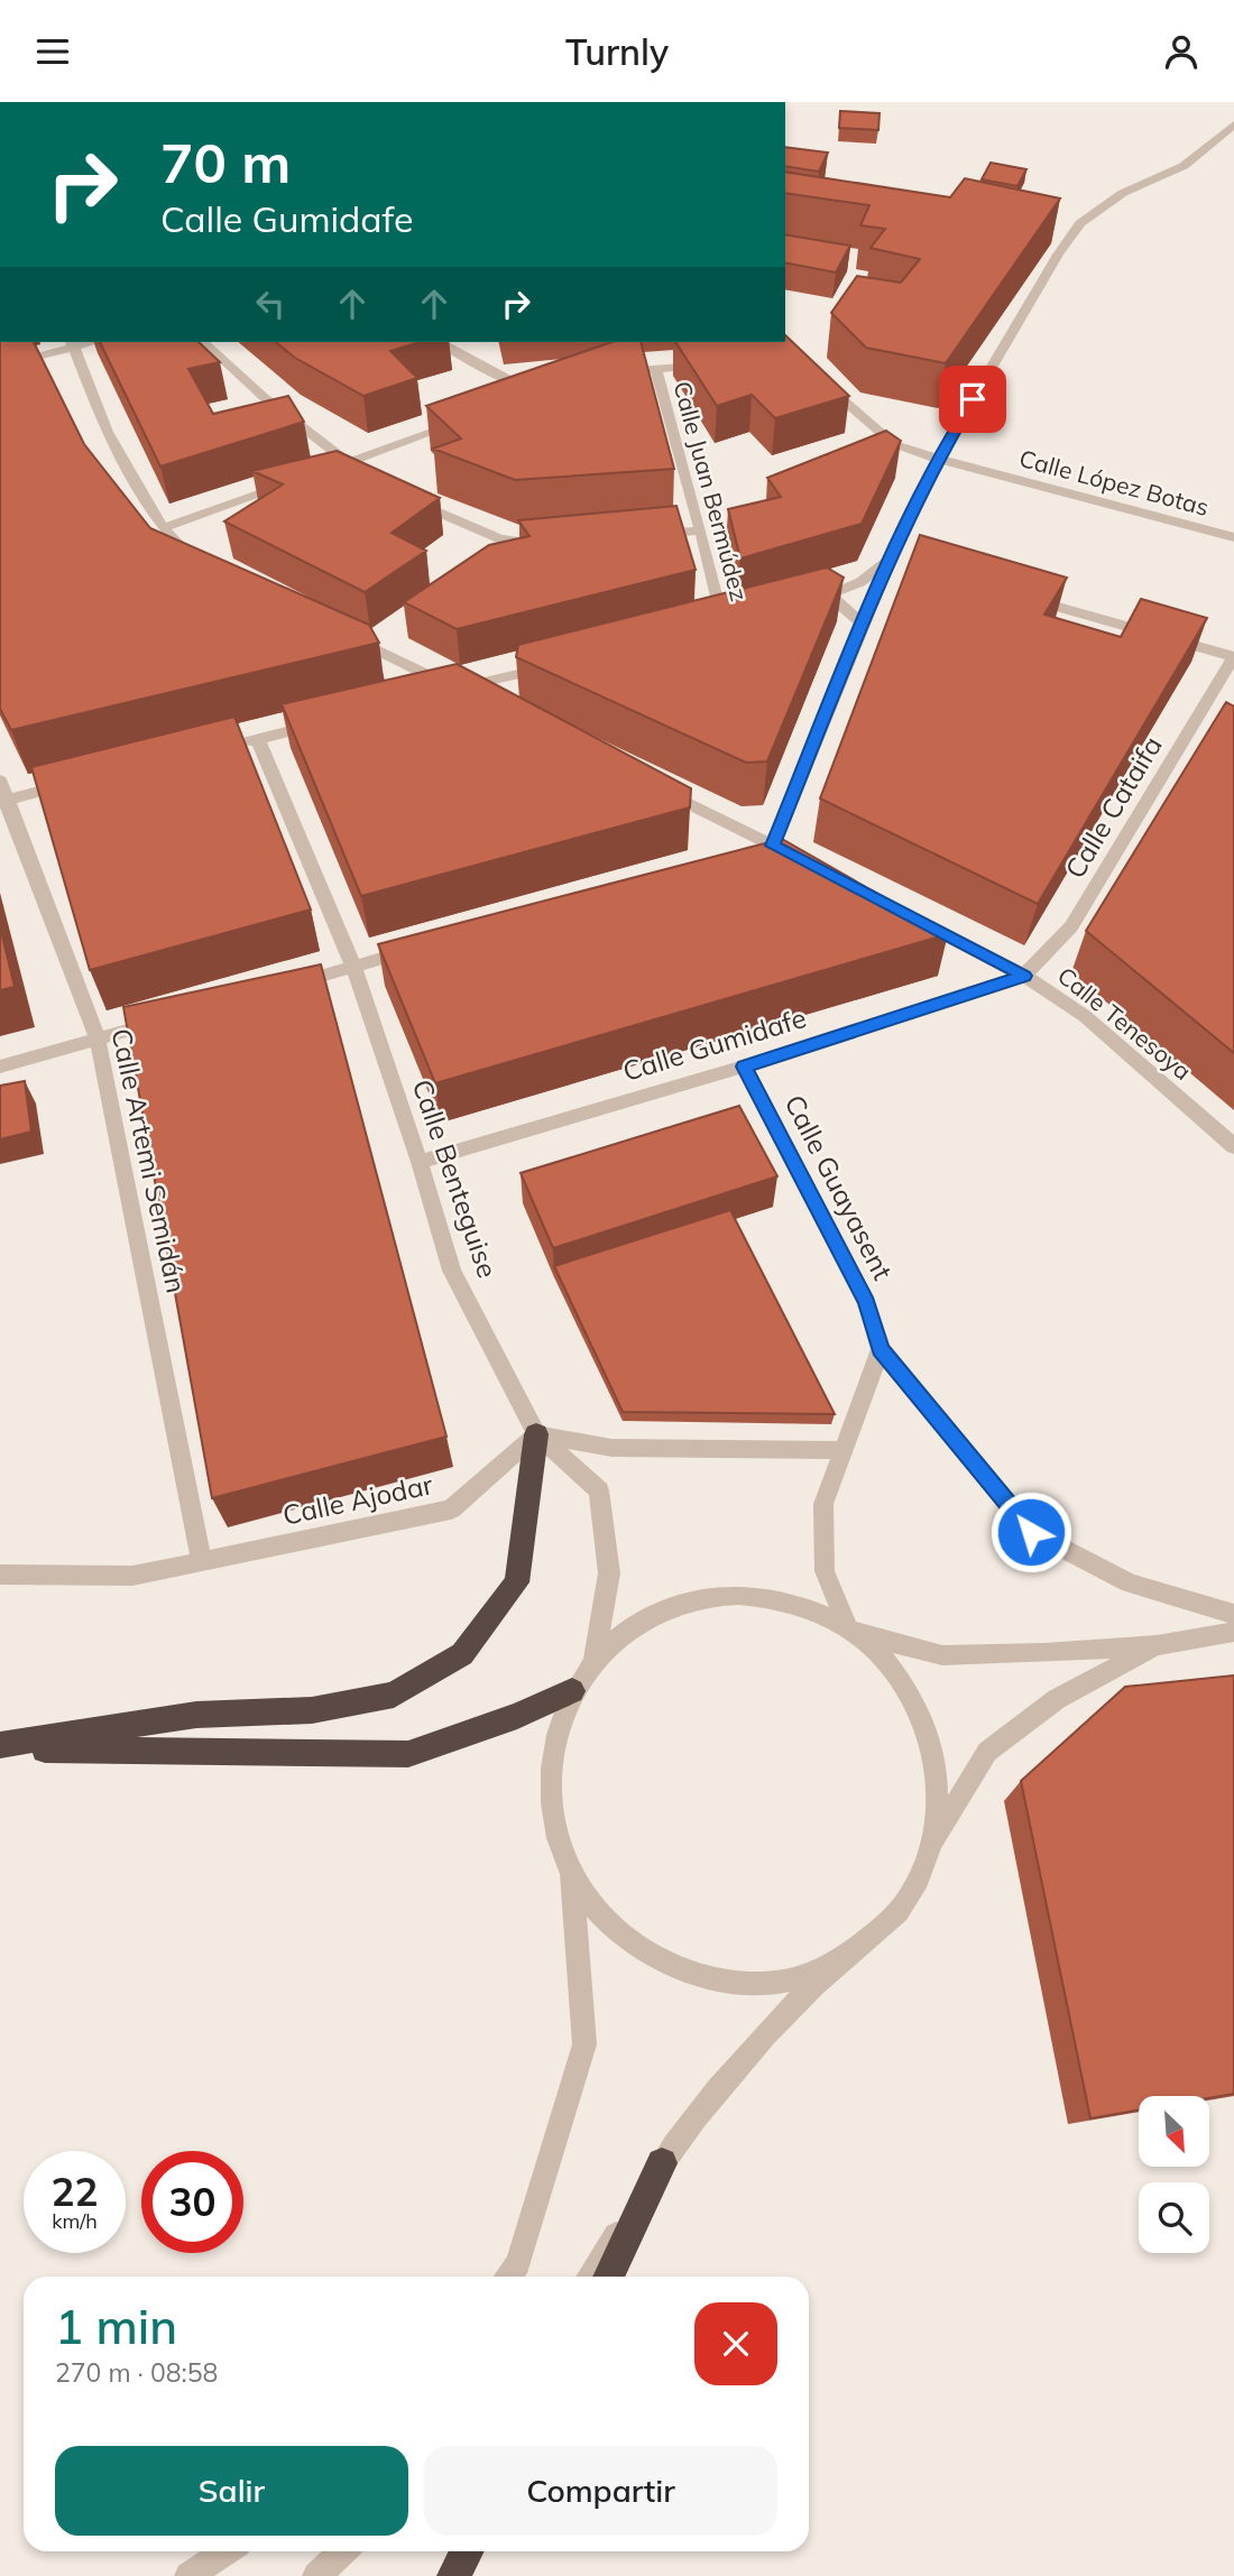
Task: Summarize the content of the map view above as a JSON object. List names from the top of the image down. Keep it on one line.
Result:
{"streets":{"street":["Calle López Botas","Calle Juan Bermúdez","Calle Cataifa","Calle Tenesoya","Calle Gumidafe","Calle Artemi Semidán","Calle Benteguise","Calle Guayasent","Calle Ajodar"]},"crossings":[["Calle Cataifa","Calle Tenesoya"],["Calle Cataifa","Calle Gumidafe"],["Calle Tenesoya","Calle Gumidafe"],["Calle Gumidafe","Calle Benteguise"],["Calle Gumidafe","Calle Guayasent"],["Calle Artemi Semidán","Calle Ajodar"],["Calle Benteguise","Calle Ajodar"]],"north":"bottom right","page":{"header":"Turnly","turn":["70 m","Calle Gumidafe"],"speed":"22 km/h","limit":"30","heading":["1 min","270 m · 08:58"],"buttons":["Salir","Compartir"]}}
